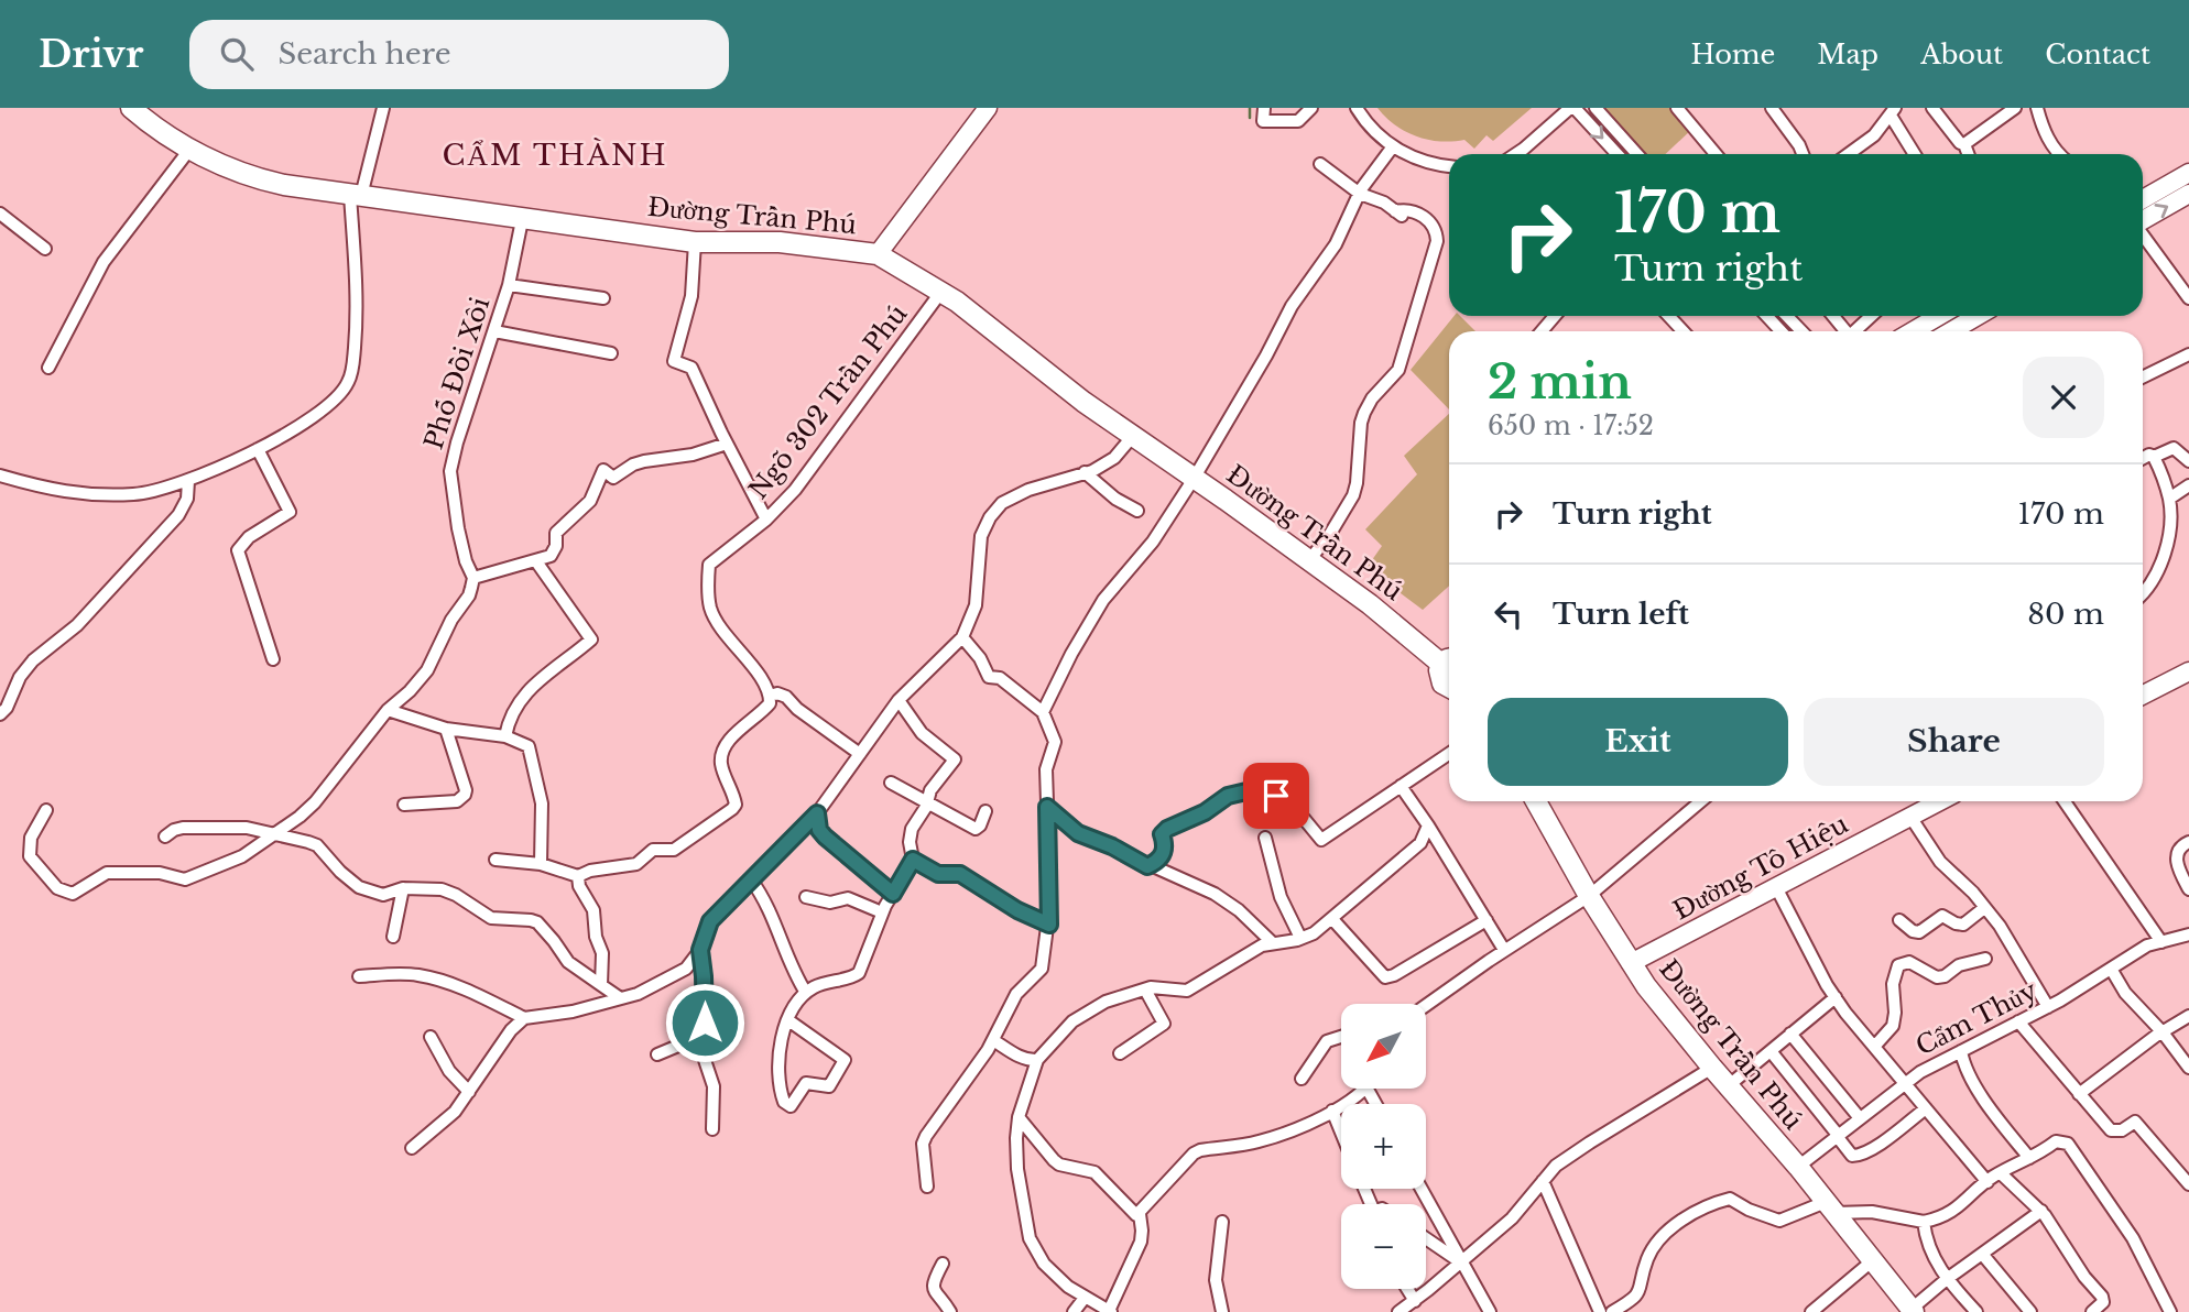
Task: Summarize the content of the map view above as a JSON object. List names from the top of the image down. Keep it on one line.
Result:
{"streets":{"main road":["Đường Trần Phú"],"street":["Phố Đồi Xôi","Ngõ 302 Trần Phú","Đường Tô Hiệu","Cẩm Thủy"]},"crossings":[["Đường Trần Phú","Phố Đồi Xôi"],["Đường Trần Phú","Ngõ 302 Trần Phú"],["Đường Trần Phú","Đường Tô Hiệu"],["Đường Trần Phú","Cẩm Thủy"]],"districts":["CẨM THÀNH"],"north":"bottom left","page":{"header":"Drivr","search":"Search here","nav":["Home","Map","About","Contact"],"turn":["170 m","Turn right"],"heading":["2 min","650 m · 17:52"],"list":[{"name":"Turn right","value":"170 m"},{"name":"Turn left","value":"80 m"}],"buttons":["Exit","Share"],"map_buttons":["+","−"]}}
